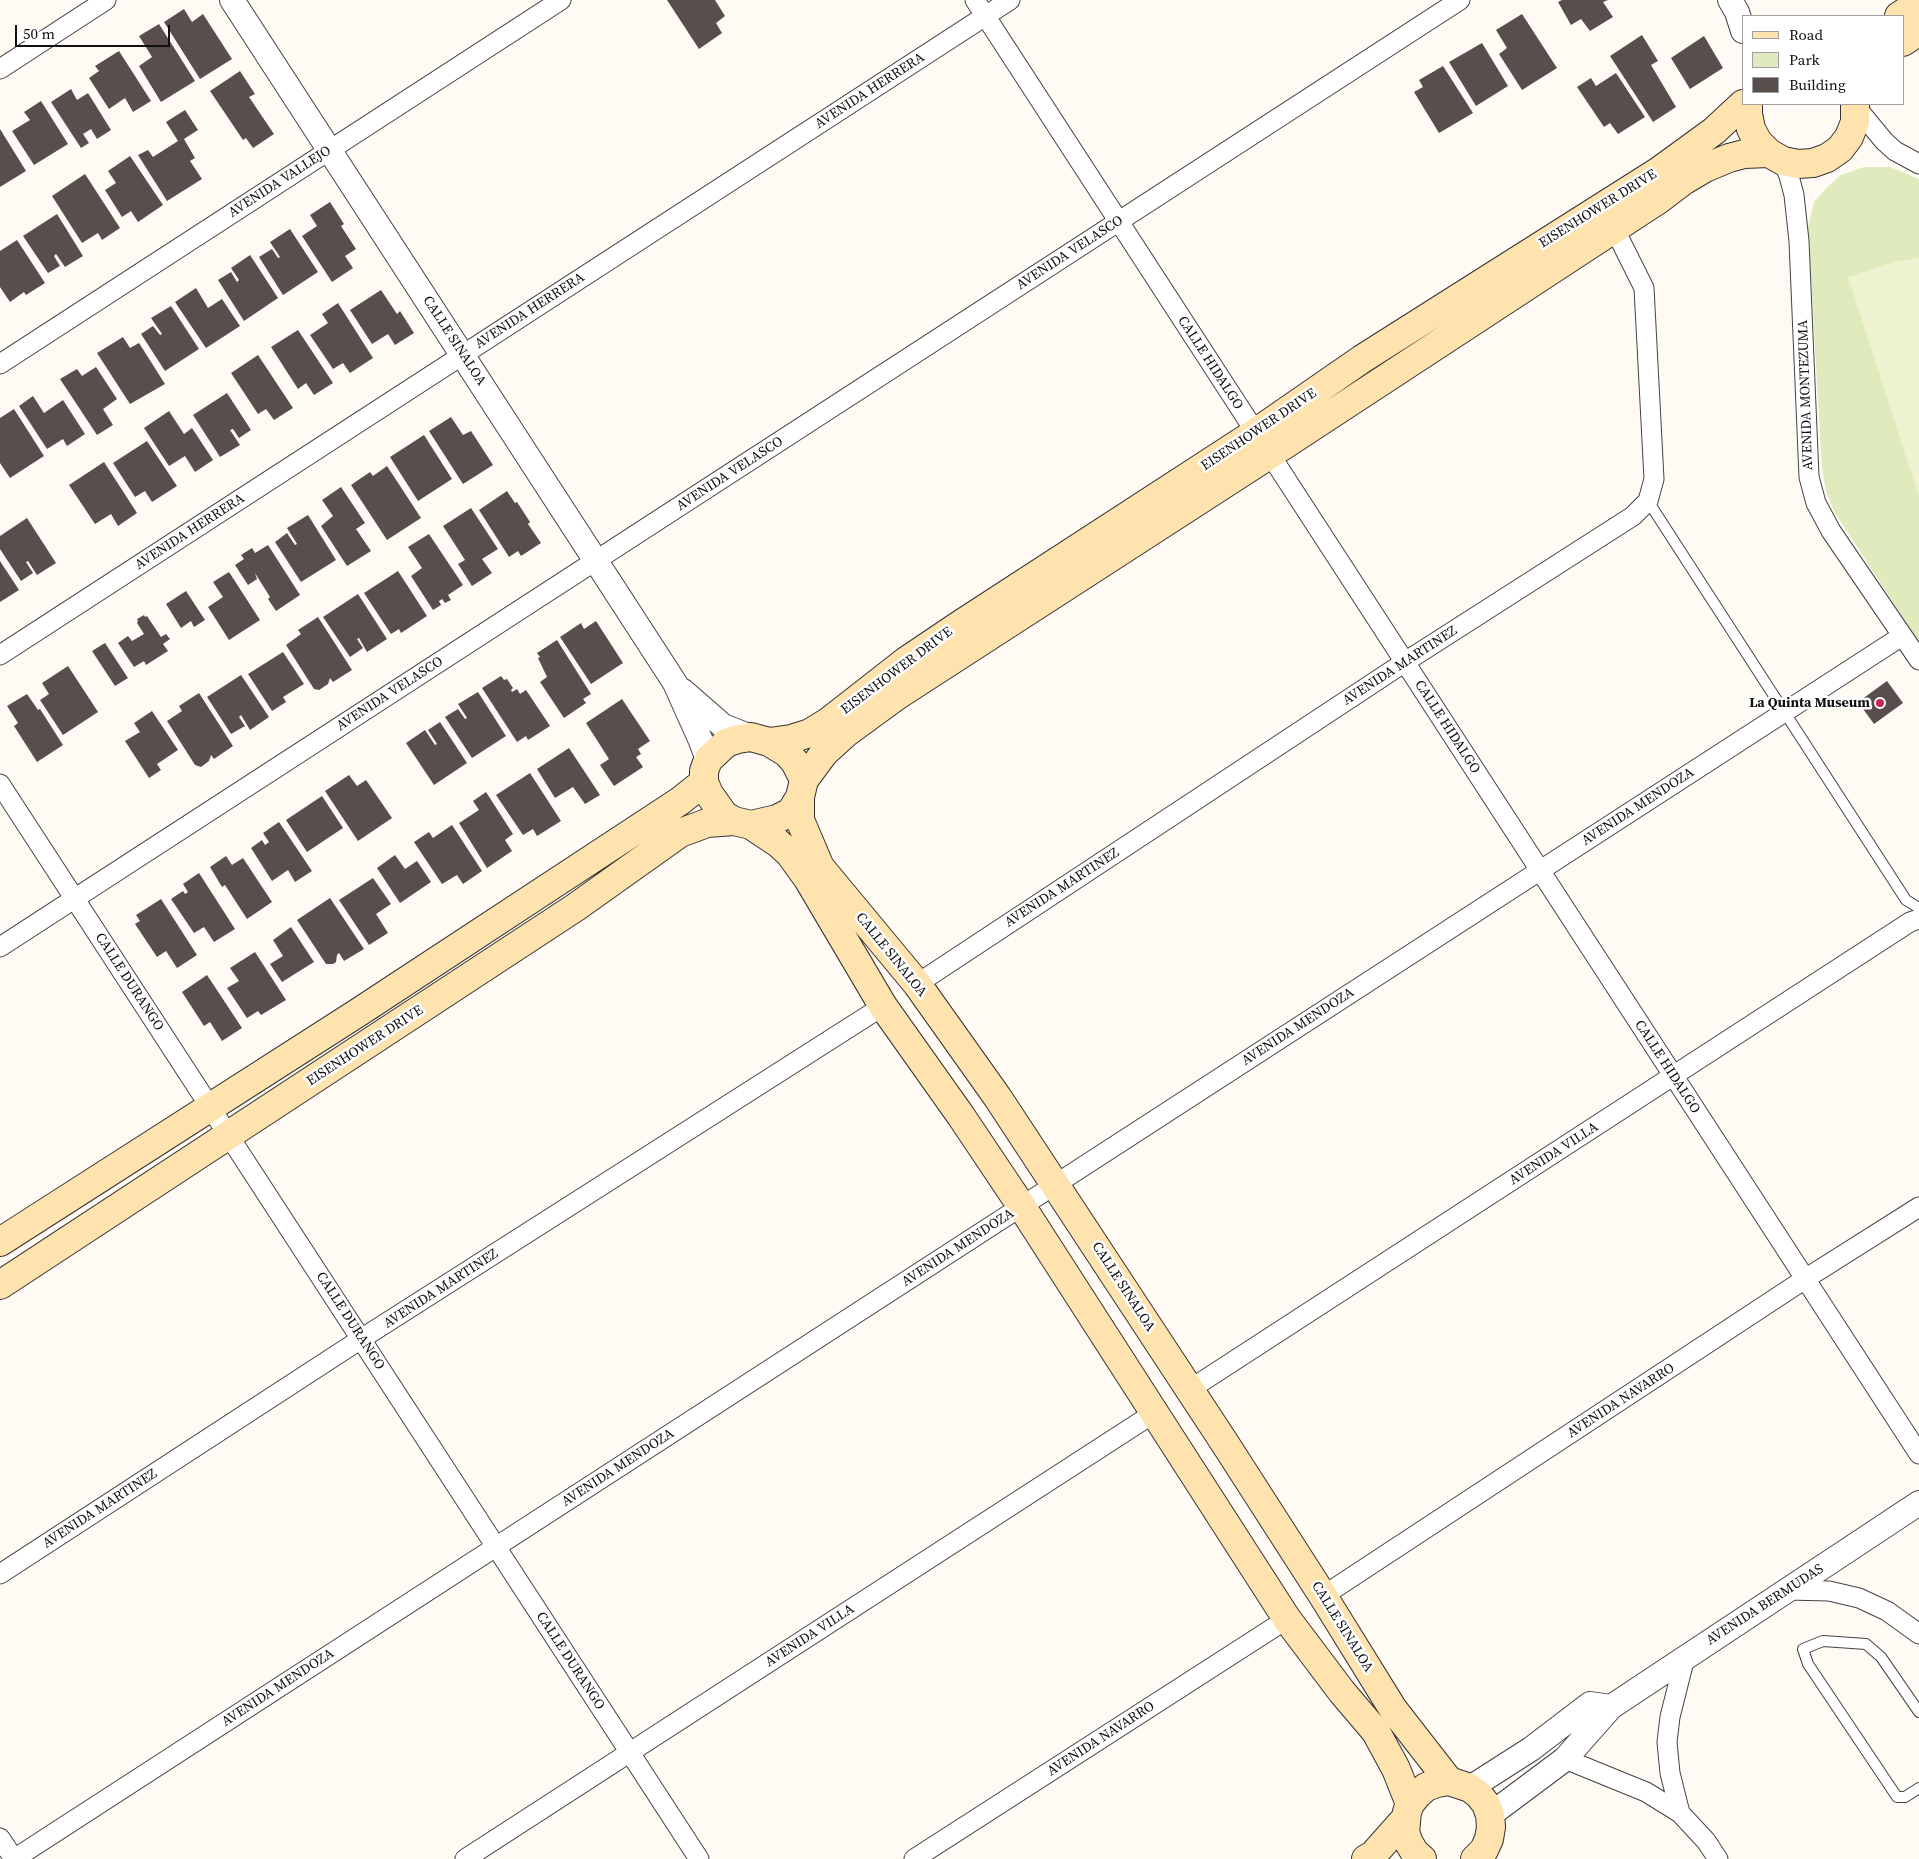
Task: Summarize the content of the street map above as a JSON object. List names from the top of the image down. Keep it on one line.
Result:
{"streets":{"main road":["EISENHOWER DRIVE","CALLE SINALOA"],"street":["AVENIDA HERRERA","AVENIDA VALLEJO","AVENIDA VELASCO","CALLE HIDALGO","AVENIDA MONTEZUMA","AVENIDA MARTINEZ","AVENIDA MENDOZA","CALLE DURANGO","AVENIDA VILLA","AVENIDA NAVARRO","AVENIDA BERMUDAS"]},"crossings":[["AVENIDA HERRERA","CALLE SINALOA"],["AVENIDA HERRERA","CALLE HIDALGO"],["AVENIDA VALLEJO","CALLE SINALOA"],["EISENHOWER DRIVE","CALLE SINALOA"],["EISENHOWER DRIVE","CALLE HIDALGO"],["EISENHOWER DRIVE","AVENIDA MONTEZUMA"],["EISENHOWER DRIVE","CALLE DURANGO"],["AVENIDA VELASCO","CALLE SINALOA"],["AVENIDA VELASCO","CALLE HIDALGO"],["AVENIDA VELASCO","CALLE DURANGO"],["CALLE SINALOA","AVENIDA MARTINEZ"],["CALLE SINALOA","AVENIDA MENDOZA"],["CALLE SINALOA","AVENIDA VILLA"],["CALLE SINALOA","AVENIDA NAVARRO"],["CALLE SINALOA","AVENIDA BERMUDAS"],["CALLE HIDALGO","AVENIDA MARTINEZ"],["CALLE HIDALGO","AVENIDA MENDOZA"],["CALLE HIDALGO","AVENIDA VILLA"],["CALLE HIDALGO","AVENIDA NAVARRO"],["AVENIDA MONTEZUMA","AVENIDA MENDOZA"],["AVENIDA MARTINEZ","CALLE DURANGO"],["AVENIDA MENDOZA","CALLE DURANGO"],["CALLE DURANGO","AVENIDA VILLA"]],"places":["La Quinta Museum"],"legend":["Road","Park","Building"],"scale_bar":"50 m"}
